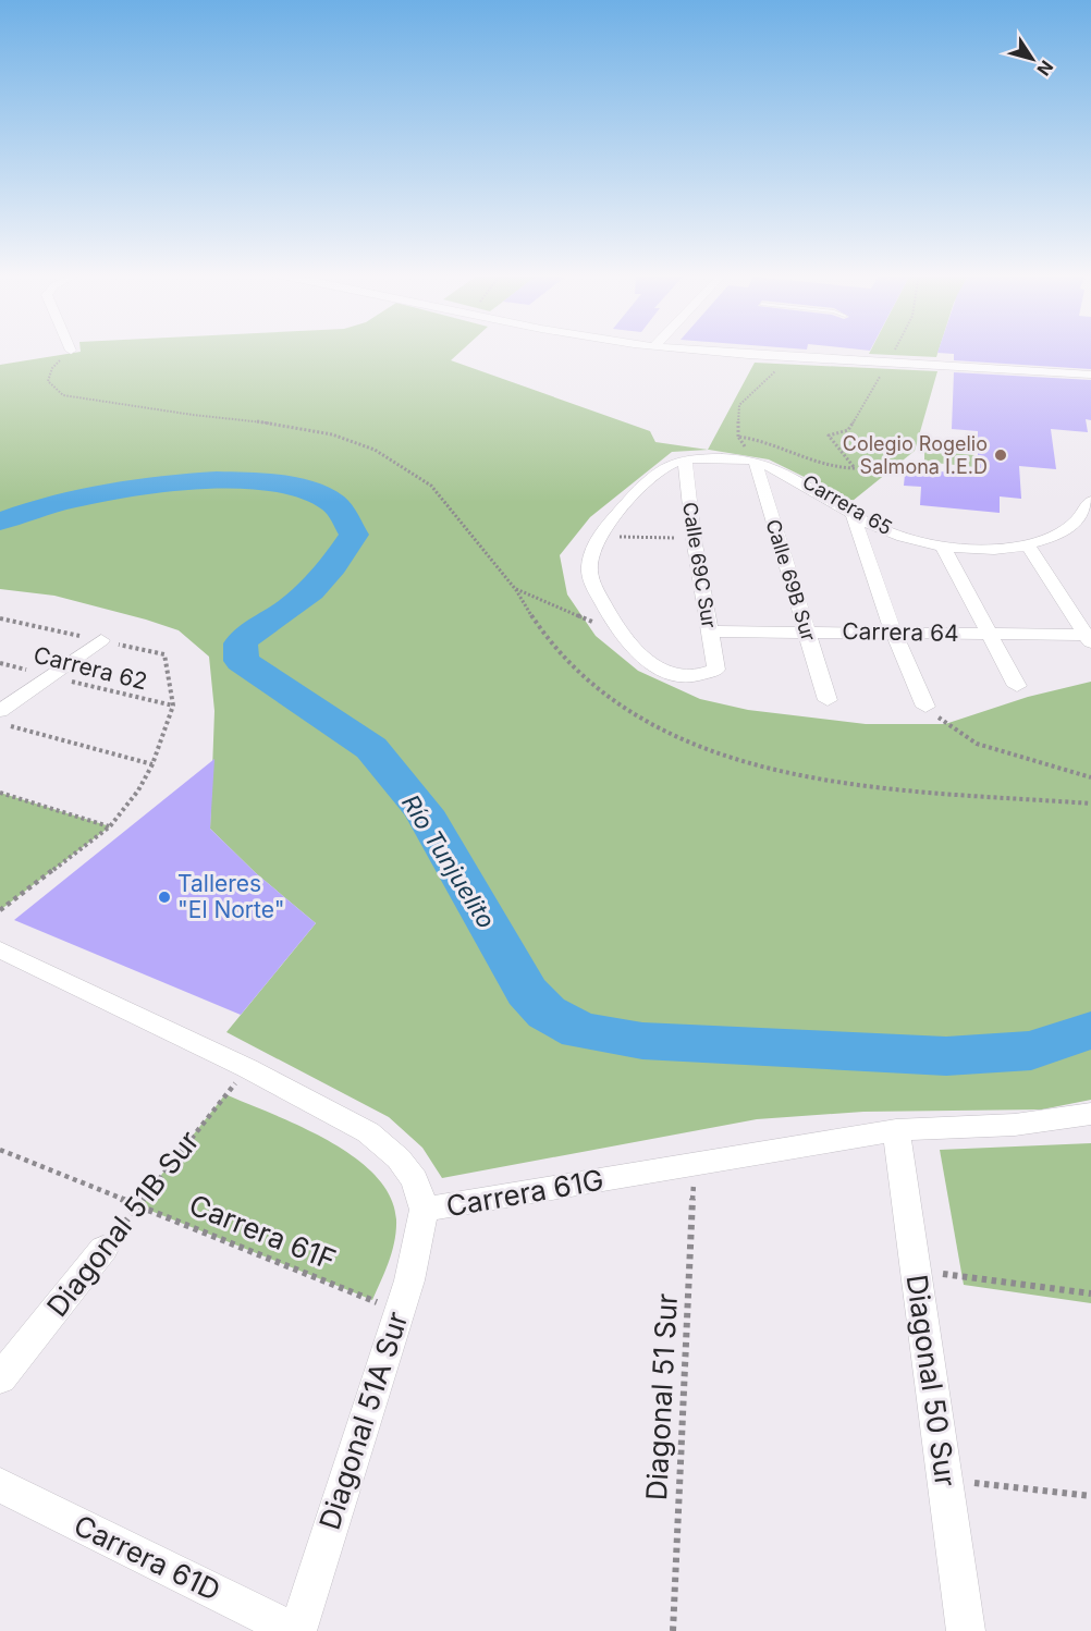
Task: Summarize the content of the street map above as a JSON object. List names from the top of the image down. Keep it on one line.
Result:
{"streets":{"street":["Carrera 65","Calle 69C Sur","Calle 69B Sur","Carrera 64","Carrera 61G","Diagonal 51B Sur","Diagonal 50 Sur","Diagonal 51A Sur","Carrera 61D"],"path":["Carrera 62","Carrera 61F","Diagonal 51 Sur"]},"crossings":[["Carrera 65","Calle 69B Sur"],["Calle 69C Sur","Carrera 64"],["Calle 69B Sur","Carrera 64"],["Carrera 61G","Diagonal 51B Sur"],["Carrera 61G","Diagonal 50 Sur"],["Carrera 61G","Diagonal 51 Sur"],["Carrera 61G","Diagonal 51A Sur"],["Diagonal 51B Sur","Carrera 61F"],["Carrera 61F","Diagonal 51A Sur"],["Diagonal 51A Sur","Carrera 61D"]],"water":["Río Tunjuelito"],"places":["Colegio Rogelio Salmona I.E.D","Talleres \"El Norte\""],"north":"bottom right"}
